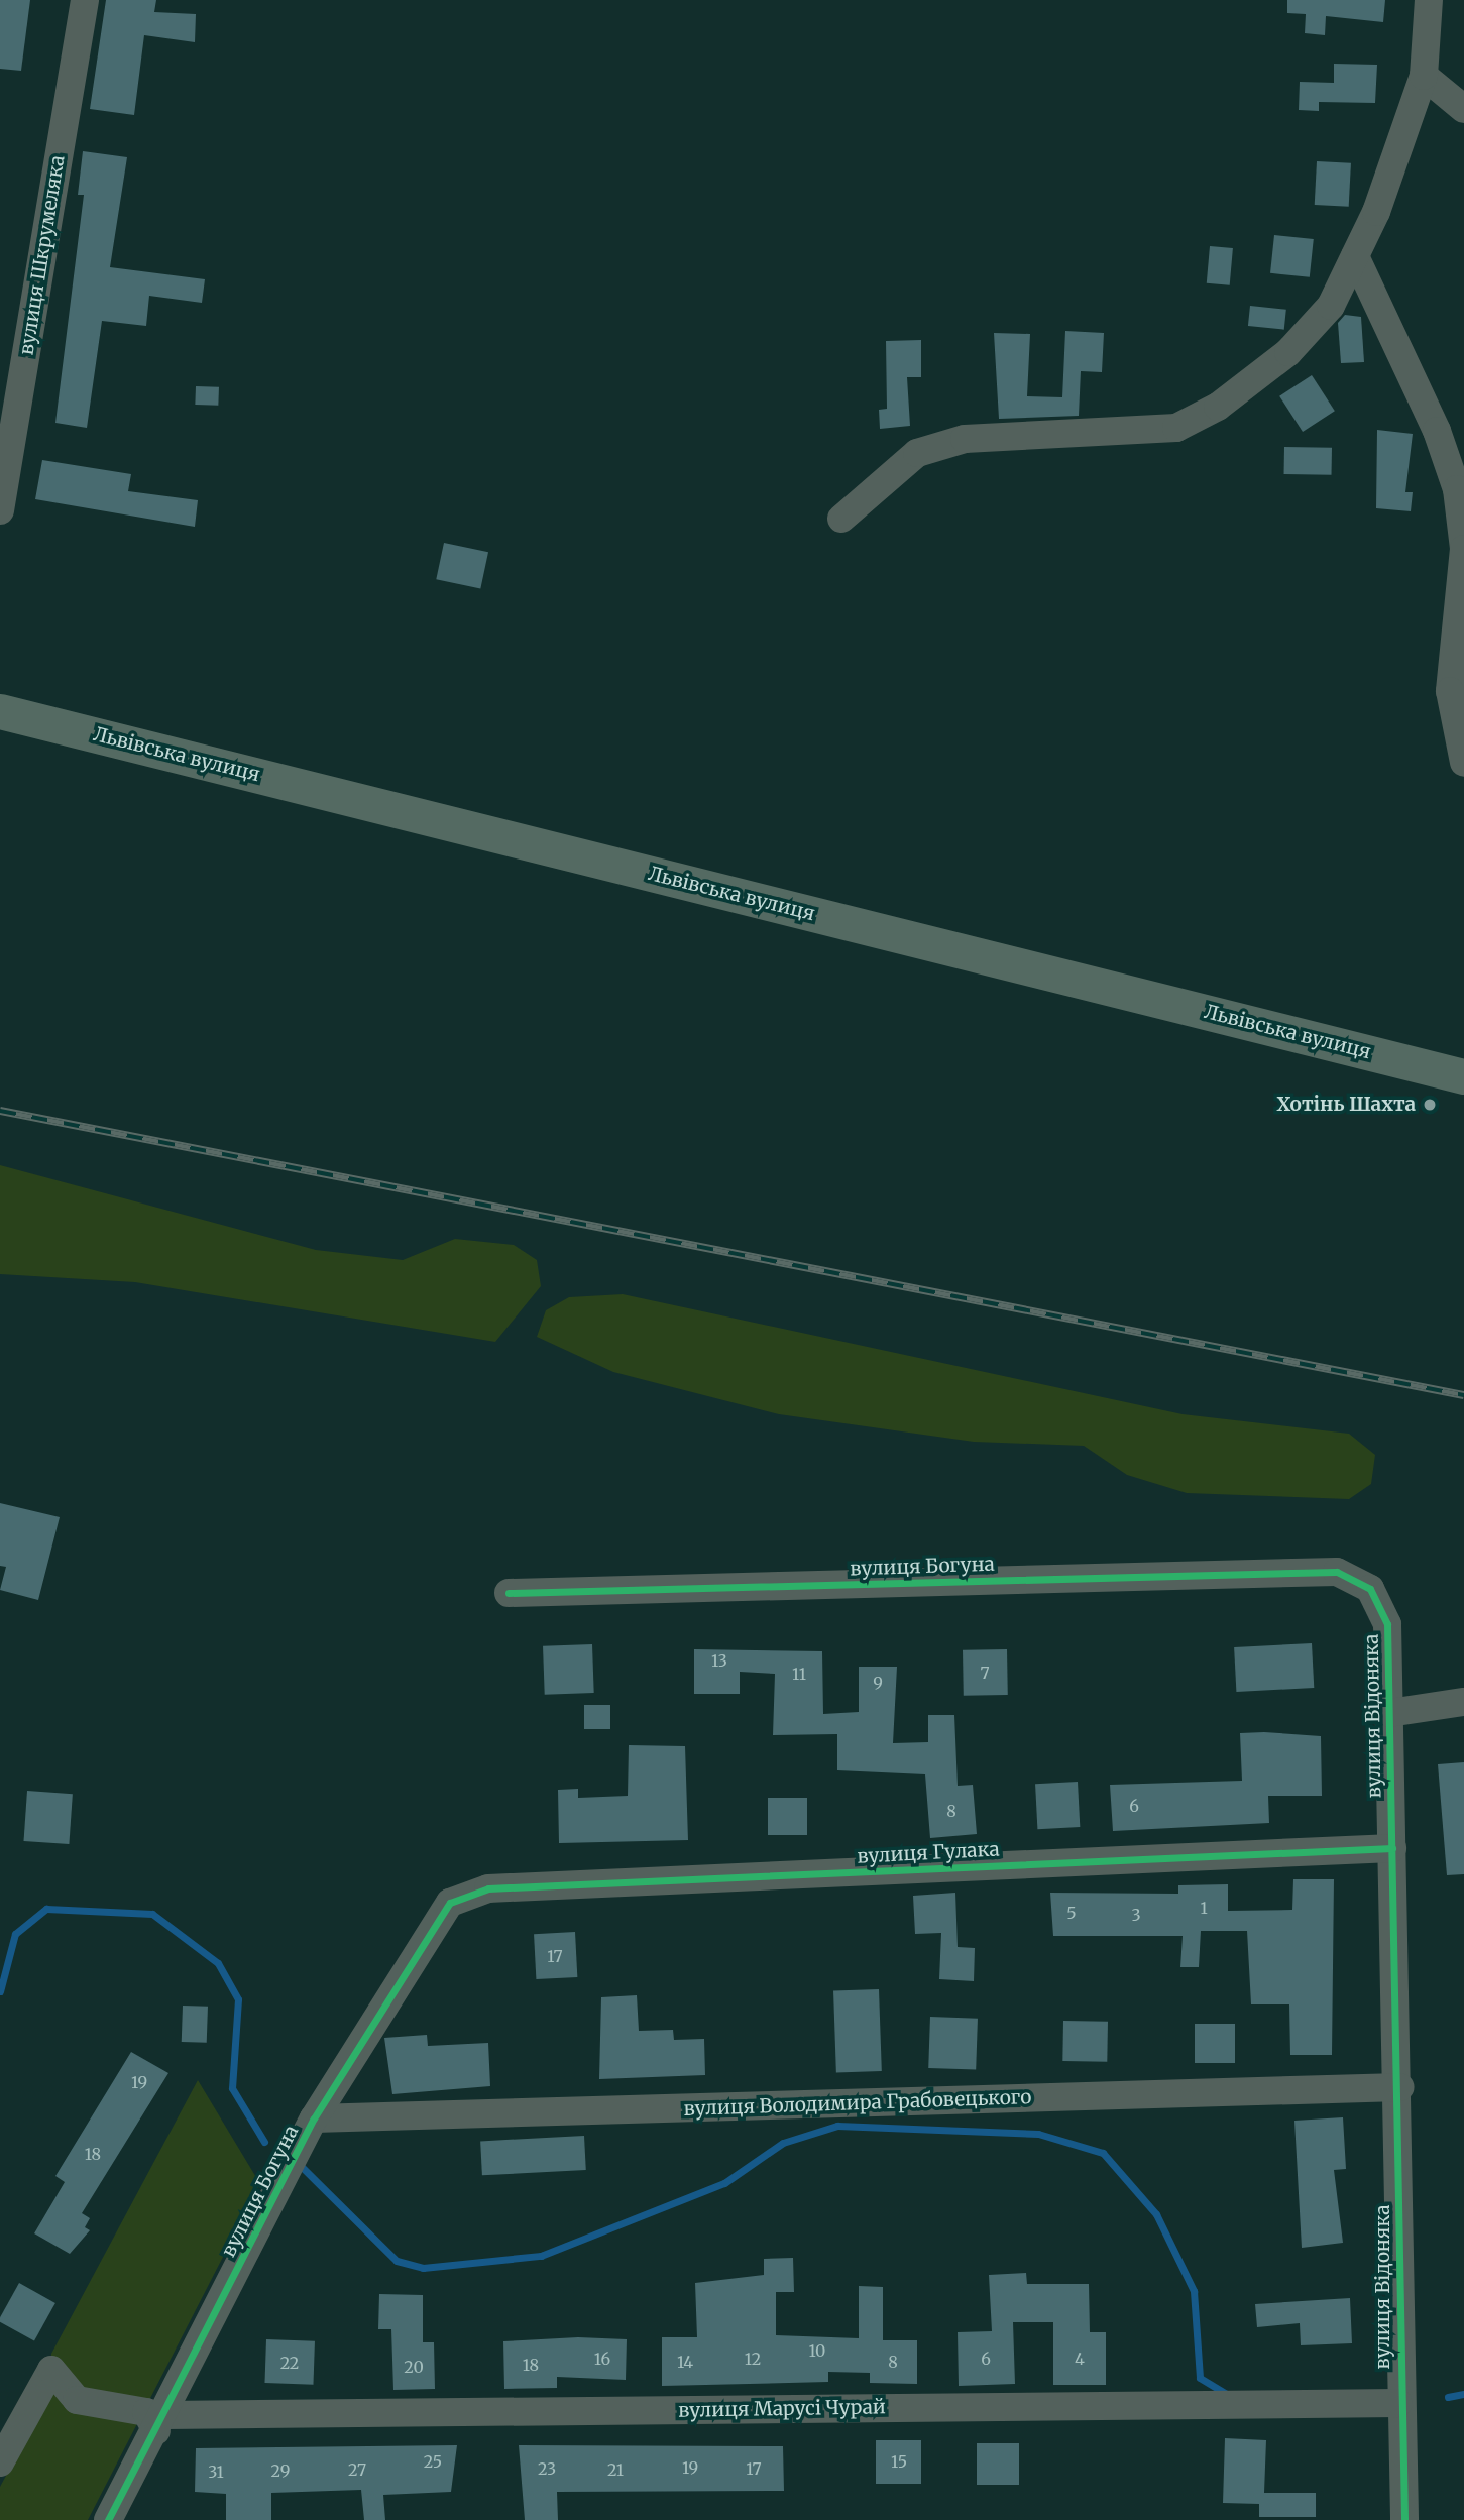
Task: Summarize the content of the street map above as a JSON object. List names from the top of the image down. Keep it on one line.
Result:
{"streets":{"main road":["Львівська вулиця"],"street":["вулиця Шкрумеляка","вулиця Богуна","вулиця Відоняка","вулиця Гулака","вулиця Володимира Грабовецького","вулиця Марусі Чурай"]},"crossings":[["вулиця Богуна","вулиця Відоняка"],["вулиця Богуна","вулиця Гулака"],["вулиця Богуна","вулиця Володимира Грабовецького"],["вулиця Богуна","вулиця Марусі Чурай"],["вулиця Відоняка","вулиця Гулака"],["вулиця Відоняка","вулиця Володимира Грабовецького"],["вулиця Відоняка","вулиця Марусі Чурай"]],"places":["Хотінь Шахта"],"house_numbers":["13","7","11","9","6","8","1","5","3","17","19","18","10","16","12","6","4","14","8","22","18","20","25","15","19","23","17","27","21","29","31"]}
